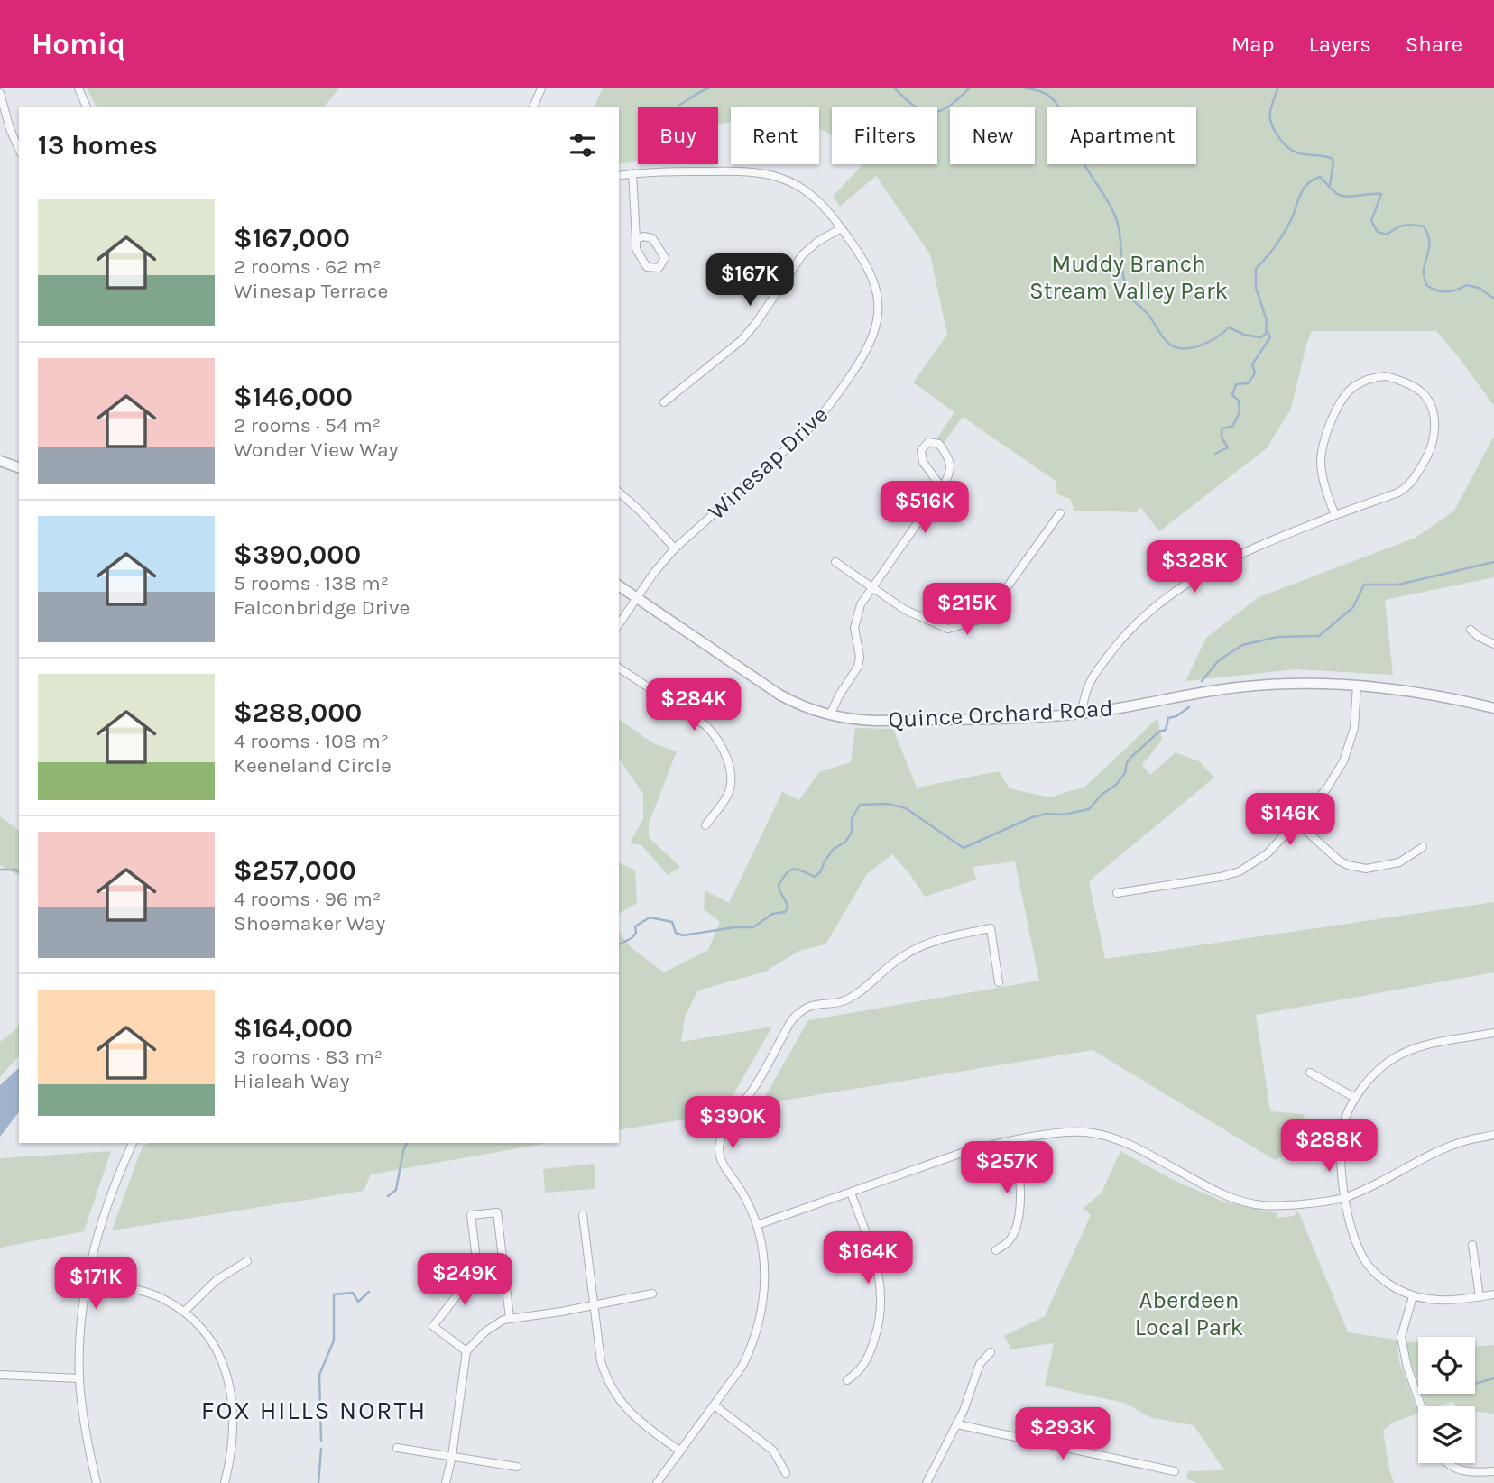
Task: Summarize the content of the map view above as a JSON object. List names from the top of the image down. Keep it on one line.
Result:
{"streets":{"street":["Winesap Drive","Quince Orchard Road"]},"crossings":[["Winesap Drive","Quince Orchard Road"]],"districts":["FOX HILLS NORTH"],"parks":["Muddy Branch Stream Valley Park","Aberdeen Local Park"],"page":{"header":"Homiq","nav":["Map","Layers","Share"],"chip":["Buy","Rent","Filters","New","Apartment"],"heading":"13 homes","list":[{"name":"$167,000","note":"2 rooms · 62 m² · Winesap Terrace"},{"name":"$146,000","note":"2 rooms · 54 m² · Wonder View Way"},{"name":"$390,000","note":"5 rooms · 138 m² · Falconbridge Drive"},{"name":"$288,000","note":"4 rooms · 108 m² · Keeneland Circle"},{"name":"$257,000","note":"4 rooms · 96 m² · Shoemaker Way"},{"name":"$164,000","note":"3 rooms · 83 m² · Hialeah Way"}],"price":["$167K","$516K","$328K","$215K","$284K","$146K","$390K","$288K","$257K","$164K","$249K","$171K","$293K"]}}
